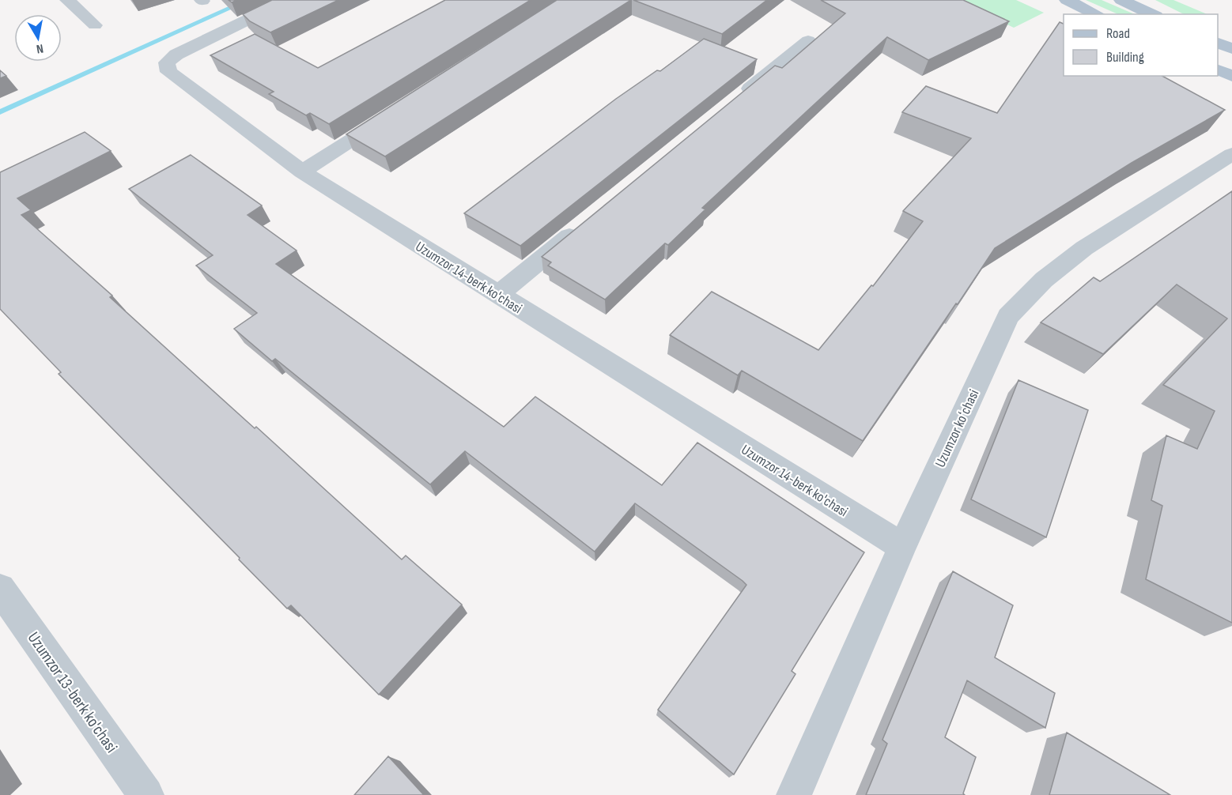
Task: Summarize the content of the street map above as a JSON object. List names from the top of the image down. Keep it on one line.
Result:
{"streets":{"street":["Uzumzor 14-berk ko'chasi","Uzumzor koʻchasi","Uzumzor 13-berk ko'chasi"]},"crossings":[["Uzumzor 14-berk ko'chasi","Uzumzor koʻchasi"]],"legend":["Road","Building"],"north":"bottom"}
